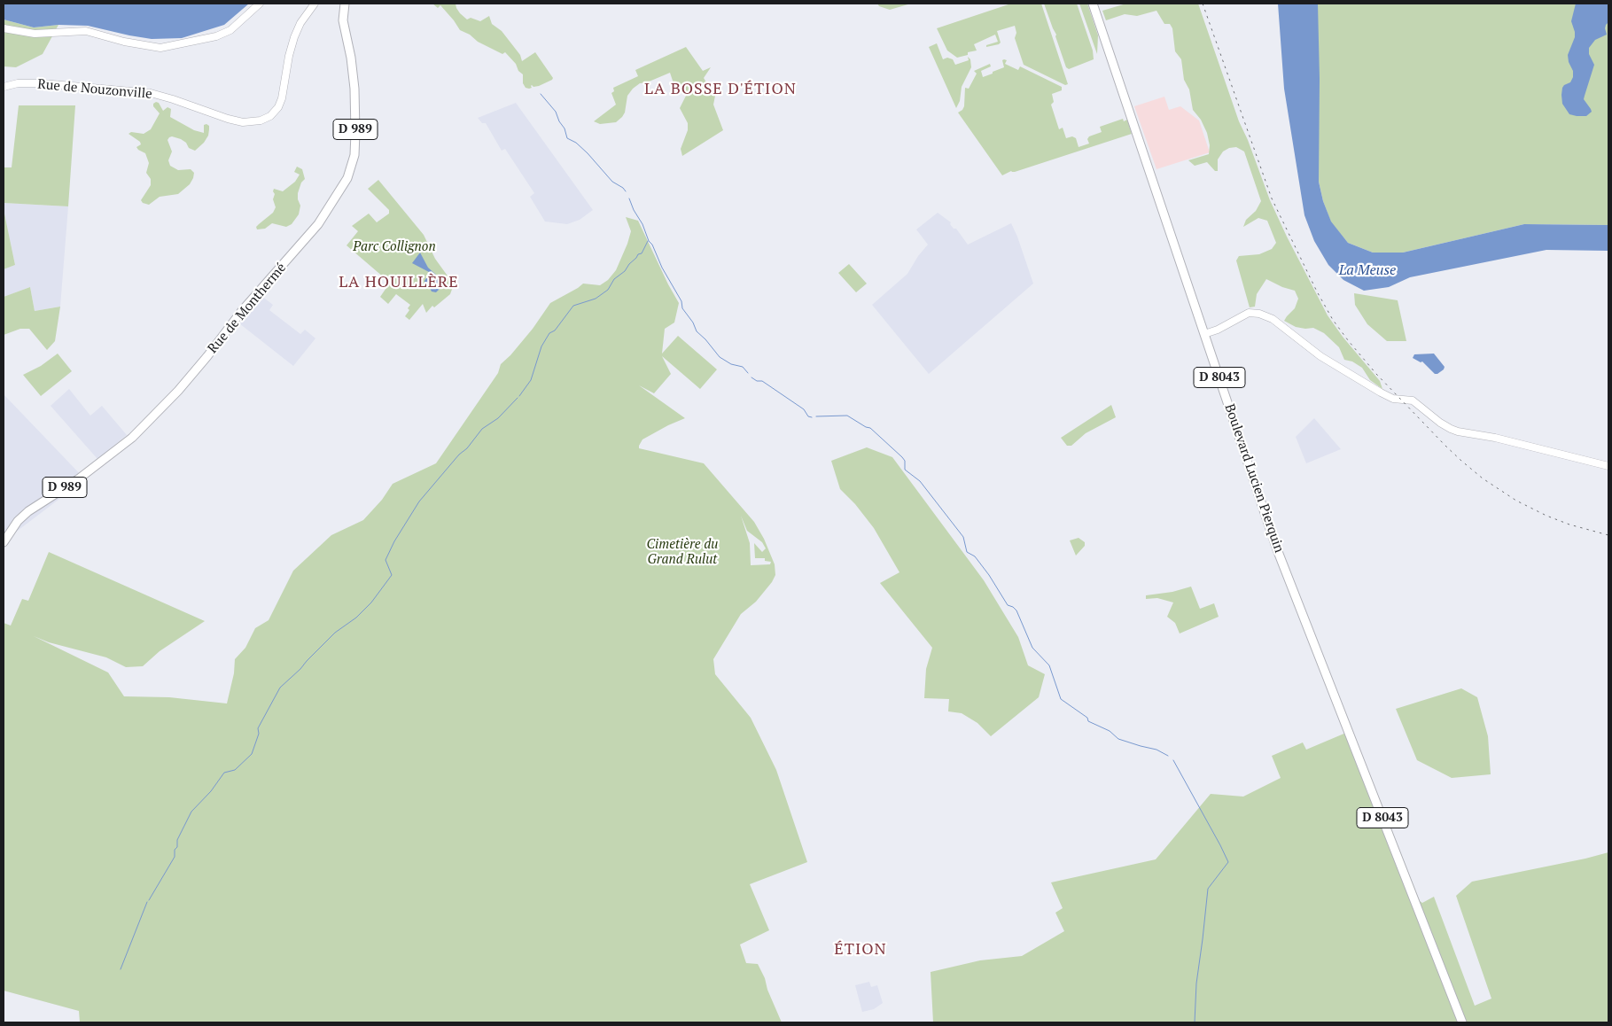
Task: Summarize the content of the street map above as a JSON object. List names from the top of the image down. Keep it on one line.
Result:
{"streets":{"main road":["D 989","Rue de Monthermé","D 8043","Boulevard Lucien Pierquin"],"street":["Rue de Nouzonville"]},"districts":["LA BOSSE D'ÉTION","LA HOUILLÈRE","ÉTION"],"water":["La Meuse"],"parks":["Parc Collignon","Cimetière du Grand Rulut"]}
